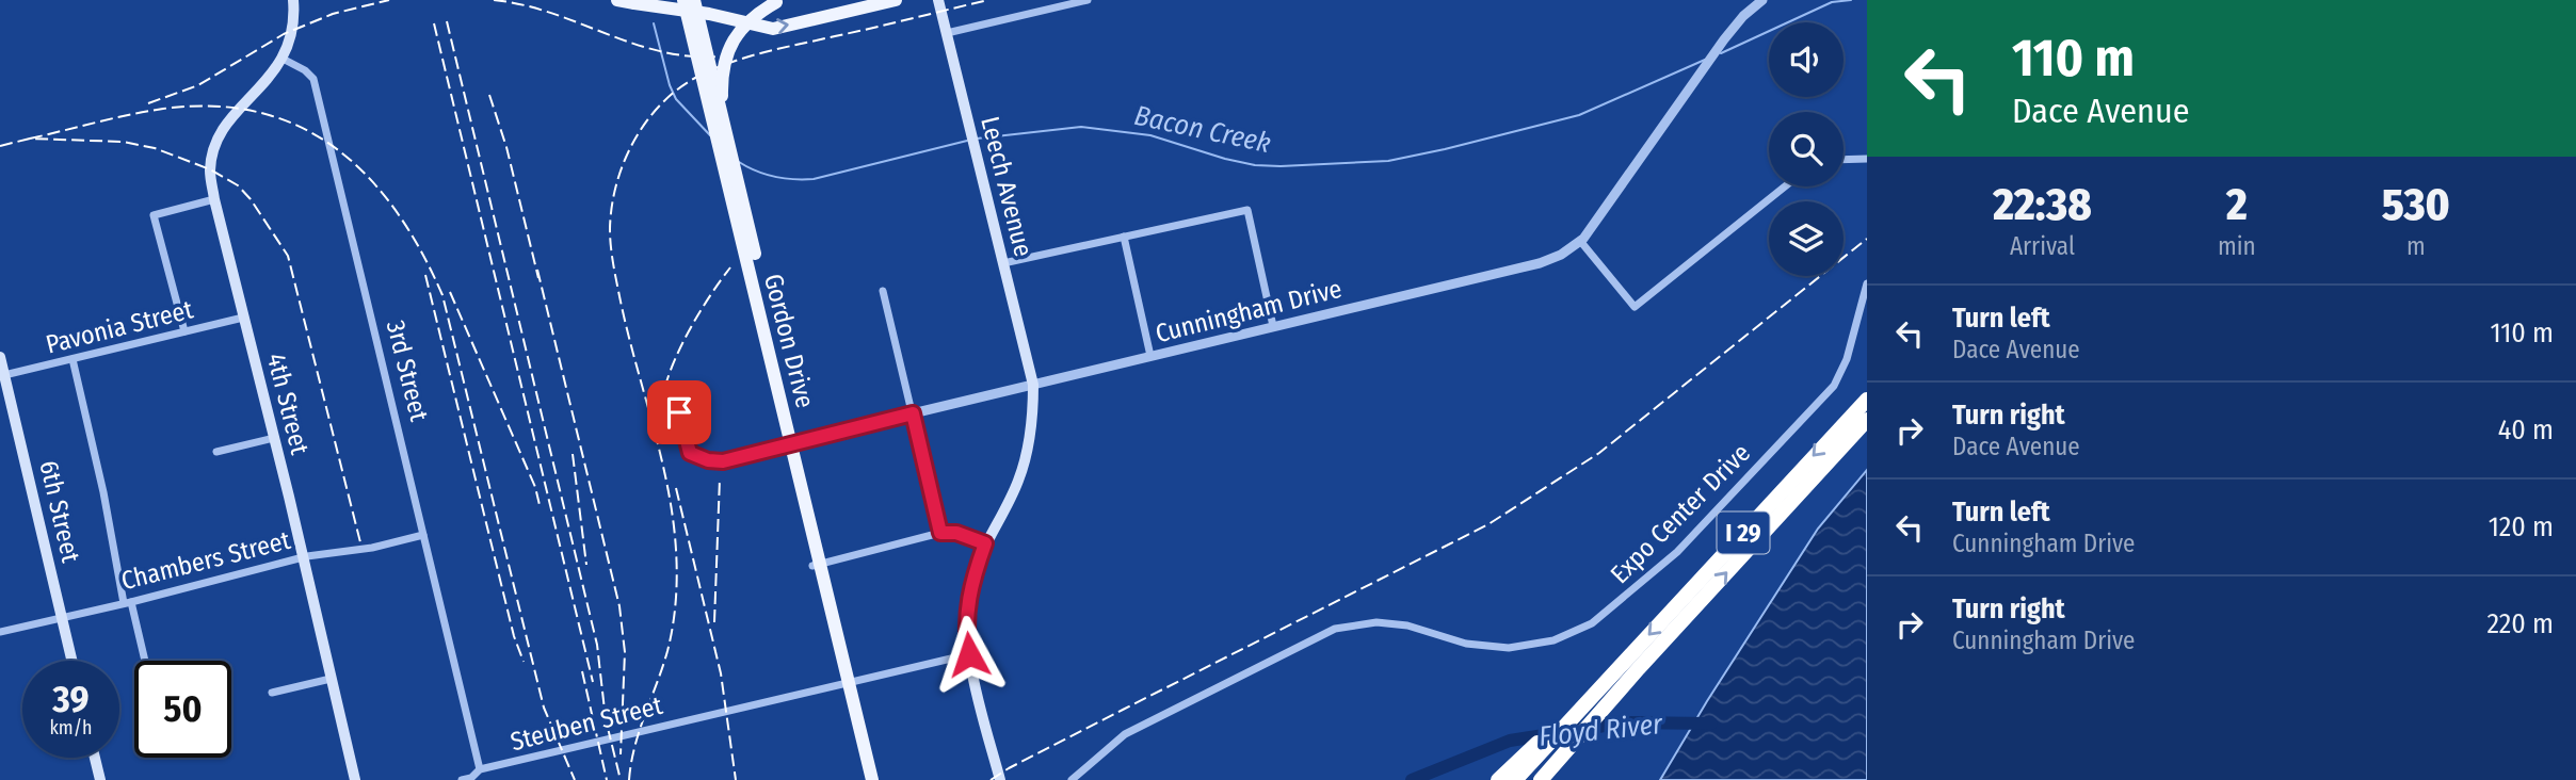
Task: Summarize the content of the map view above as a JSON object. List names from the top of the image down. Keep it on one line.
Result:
{"streets":{"highway":["I 29"],"main road":["Leech Avenue","Gordon Drive","4th Street","6th Street"],"street":["Cunningham Drive","Pavonia Street","3rd Street","Expo Center Drive","Chambers Street","Steuben Street"]},"crossings":[["Leech Avenue","Cunningham Drive"],["Leech Avenue","Steuben Street"],["Pavonia Street","4th Street"],["Pavonia Street","6th Street"],["3rd Street","4th Street"],["3rd Street","Chambers Street"],["3rd Street","Steuben Street"],["4th Street","Chambers Street"],["6th Street","Chambers Street"]],"water":["Bacon Creek","Floyd River"],"page":{"turn":["110 m","Dace Avenue"],"eta":["22:38","Arrival","2","min","530","m"],"list":[{"name":"Turn left","note":"Dace Avenue","value":"110 m"},{"name":"Turn right","note":"Dace Avenue","value":"40 m"},{"name":"Turn left","note":"Cunningham Drive","value":"120 m"},{"name":"Turn right","note":"Cunningham Drive","value":"220 m"}],"speed":"39 km/h","limit":"50"}}
